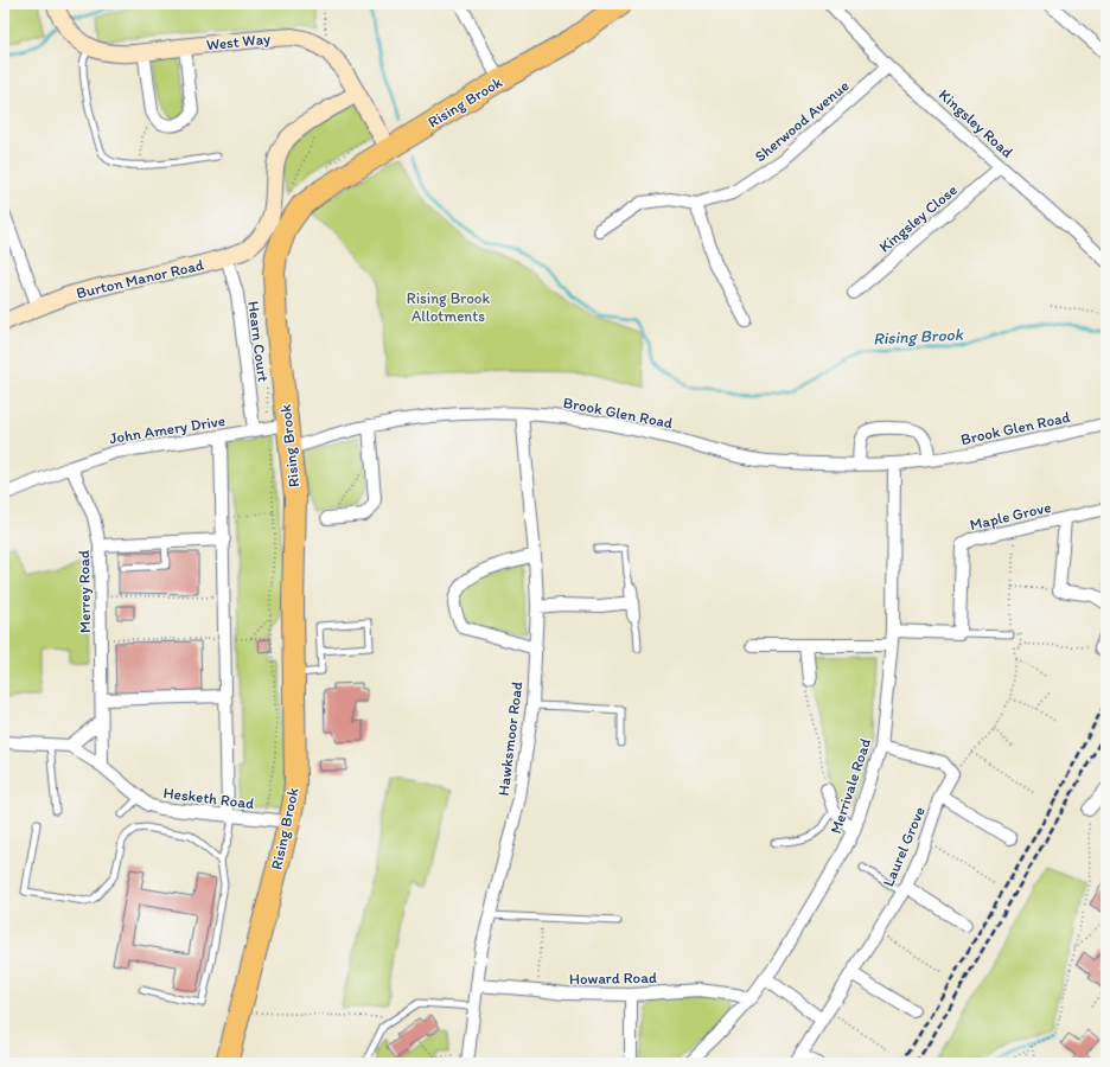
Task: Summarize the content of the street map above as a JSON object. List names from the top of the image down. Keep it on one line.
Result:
{"streets":{"highway":["Rising Brook"],"street":["West Way","Sherwood Avenue","Kingsley Road","Kingsley Close","Burton Manor Road","Hearn Court","Brook Glen Road","John Amery Drive","Maple Grove","Merrey Road","Hawksmoor Road","Merrivale Road","Hesketh Road","Laurel Grove","Howard Road"]},"crossings":[["West Way","Rising Brook"],["Rising Brook","Brook Glen Road"],["Rising Brook","John Amery Drive"],["Rising Brook","Hesketh Road"],["Sherwood Avenue","Kingsley Road"],["Kingsley Road","Kingsley Close"],["Burton Manor Road","Hearn Court"],["Hearn Court","John Amery Drive"],["Brook Glen Road","Hawksmoor Road"],["Brook Glen Road","Merrivale Road"],["John Amery Drive","Merrey Road"],["Merrey Road","Hesketh Road"],["Hawksmoor Road","Howard Road"],["Merrivale Road","Howard Road"]],"water":["Rising Brook"],"parks":["Rising Brook Allotments"]}
